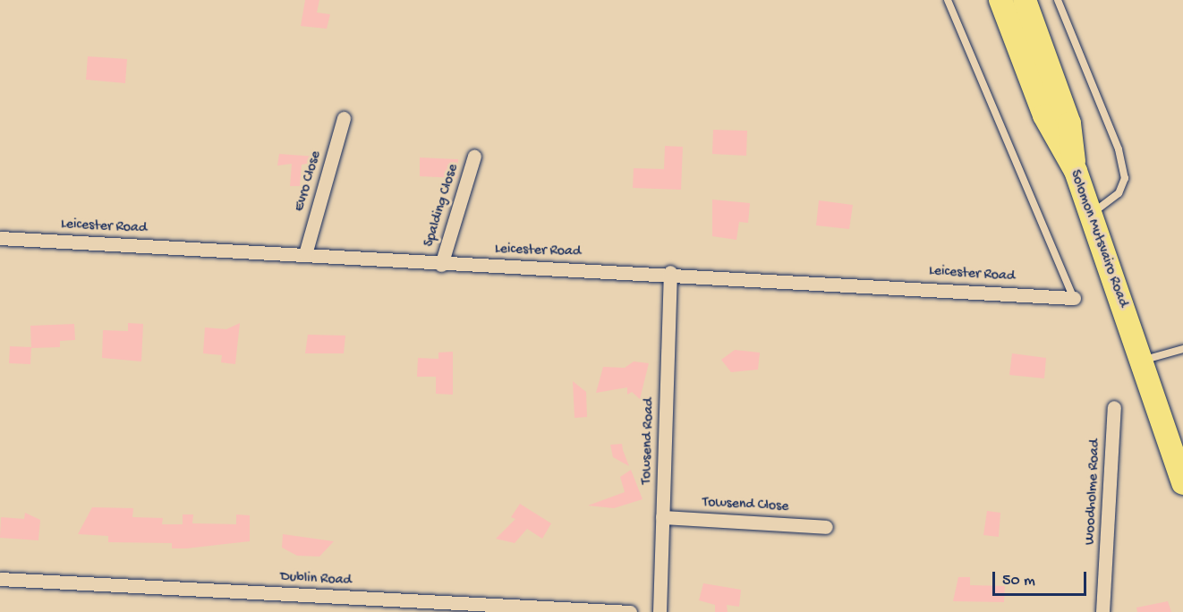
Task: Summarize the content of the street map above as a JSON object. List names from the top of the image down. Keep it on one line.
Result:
{"streets":{"highway":["Solomon Mutsvairo Road"],"street":["Evro Close","Spalding Close","Leicester Road","Towsend Road","Woodholme Road","Towsend Close","Dublin Road"]},"crossings":[["Evro Close","Leicester Road"],["Spalding Close","Leicester Road"],["Leicester Road","Towsend Road"],["Towsend Road","Towsend Close"]],"scale_bar":"50 m"}
